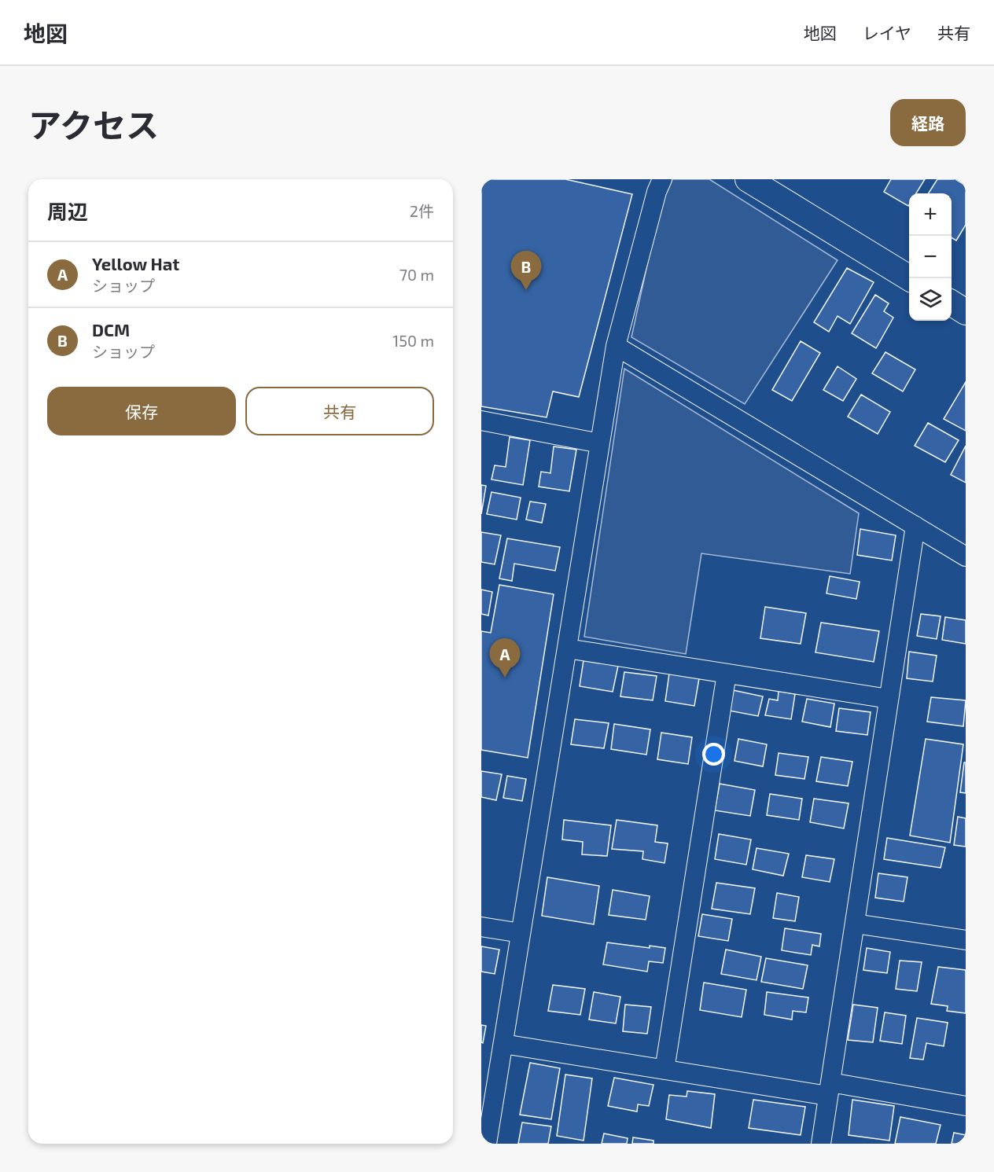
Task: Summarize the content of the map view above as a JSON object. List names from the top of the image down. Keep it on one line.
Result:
{"page":{"header":"地図","nav":["地図","レイヤ","共有"],"title":"アクセス","buttons":["経路",["保存","共有"]],"heading":["周辺","2件"],"map_buttons":["+","−"],"list":[{"mark":"A","name":"Yellow Hat","note":"ショップ","value":"70 m"},{"mark":"B","name":"DCM","note":"ショップ","value":"150 m"}],"pins":["B","A"]}}
